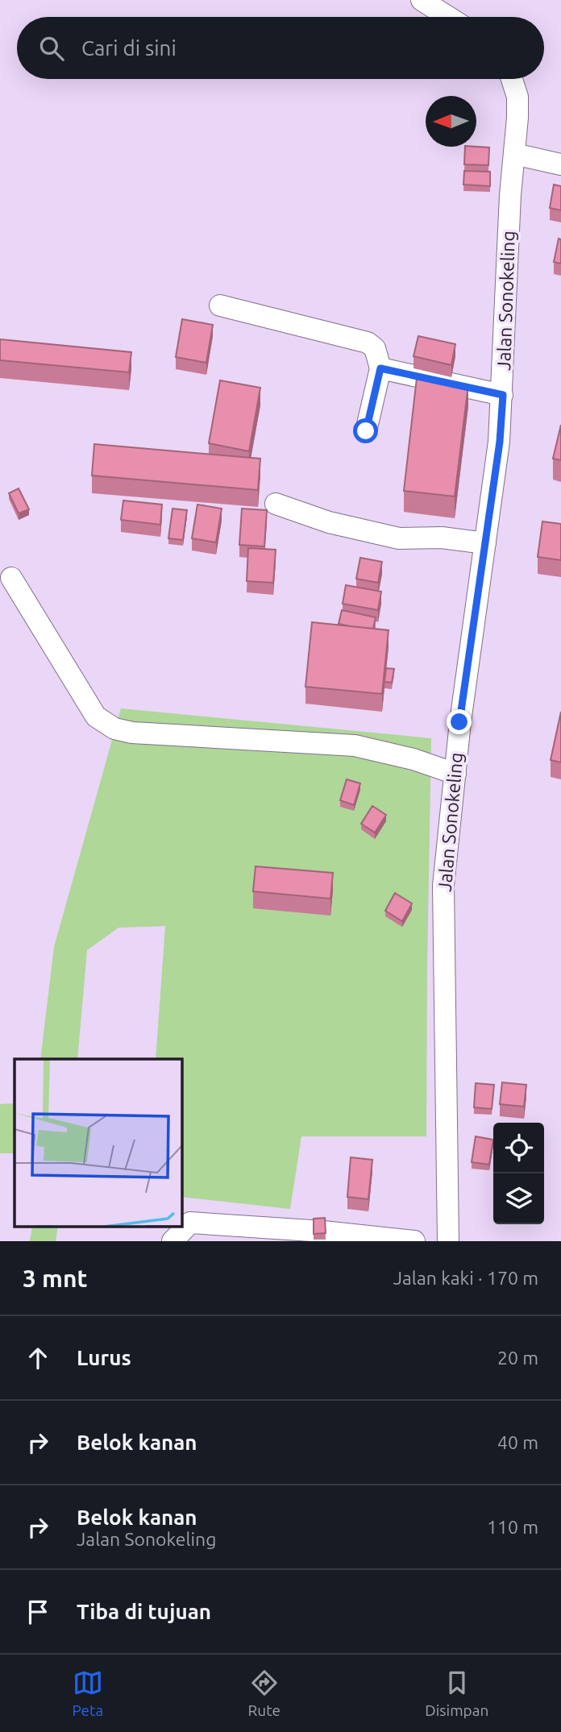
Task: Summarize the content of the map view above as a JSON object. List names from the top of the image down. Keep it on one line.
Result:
{"streets":{"street":["Jalan Sonokeling"]},"north":"left","page":{"search":"Cari di sini","heading":["3 mnt","Jalan kaki · 170 m"],"list":[["Lurus","20 m"],["Belok kanan","40 m"],["Belok kanan","Jalan Sonokeling","110 m"],"Tiba di tujuan"],"nav":["Peta","Rute","Disimpan"]}}
